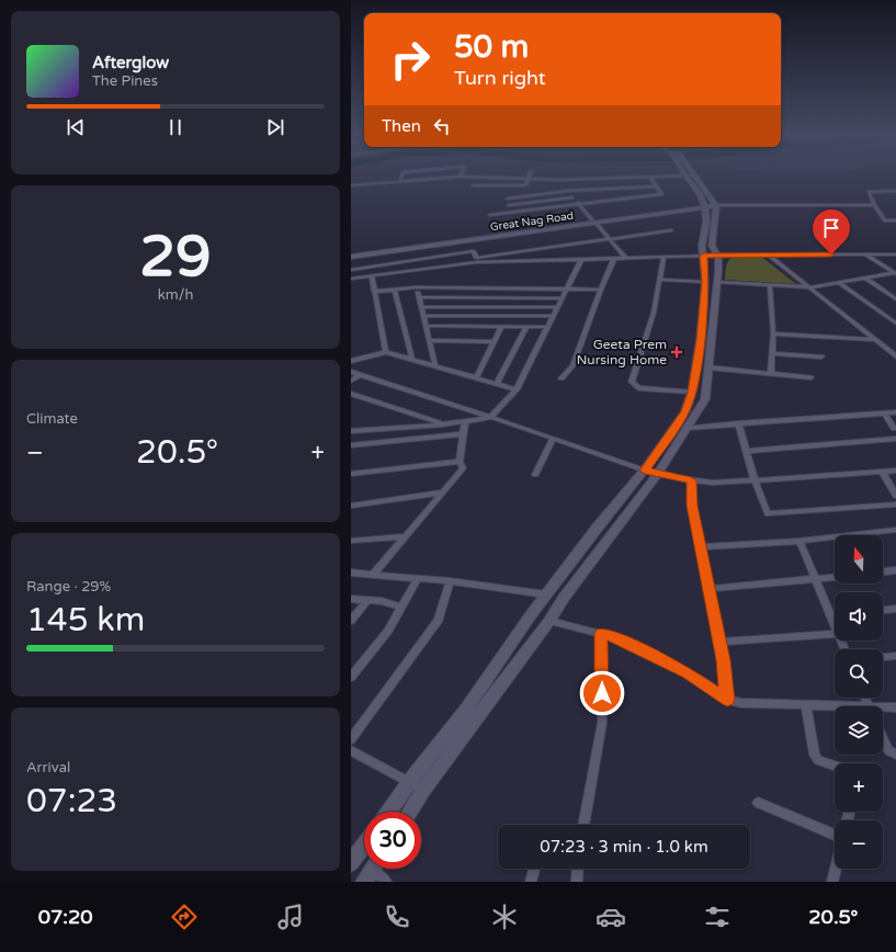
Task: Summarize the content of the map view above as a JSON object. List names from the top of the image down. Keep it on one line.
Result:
{"streets":{"street":["Great Nag Road"]},"places":{"health":["Geeta Prem Nursing Home"]},"north":"top","page":{"turn":["50 m","Turn right"],"song":["Afterglow","The Pines"],"then":"Then","tile":[["29","km/h"],"Climate",["Range · 29%","145 km"],["Arrival","07:23"]],"heat":["−","20.5°","+"],"map_buttons":["+","−"],"limit":"30","trip":"07:23 · 3 min · 1.0 km","tabs":["07:20","20.5°"]}}
